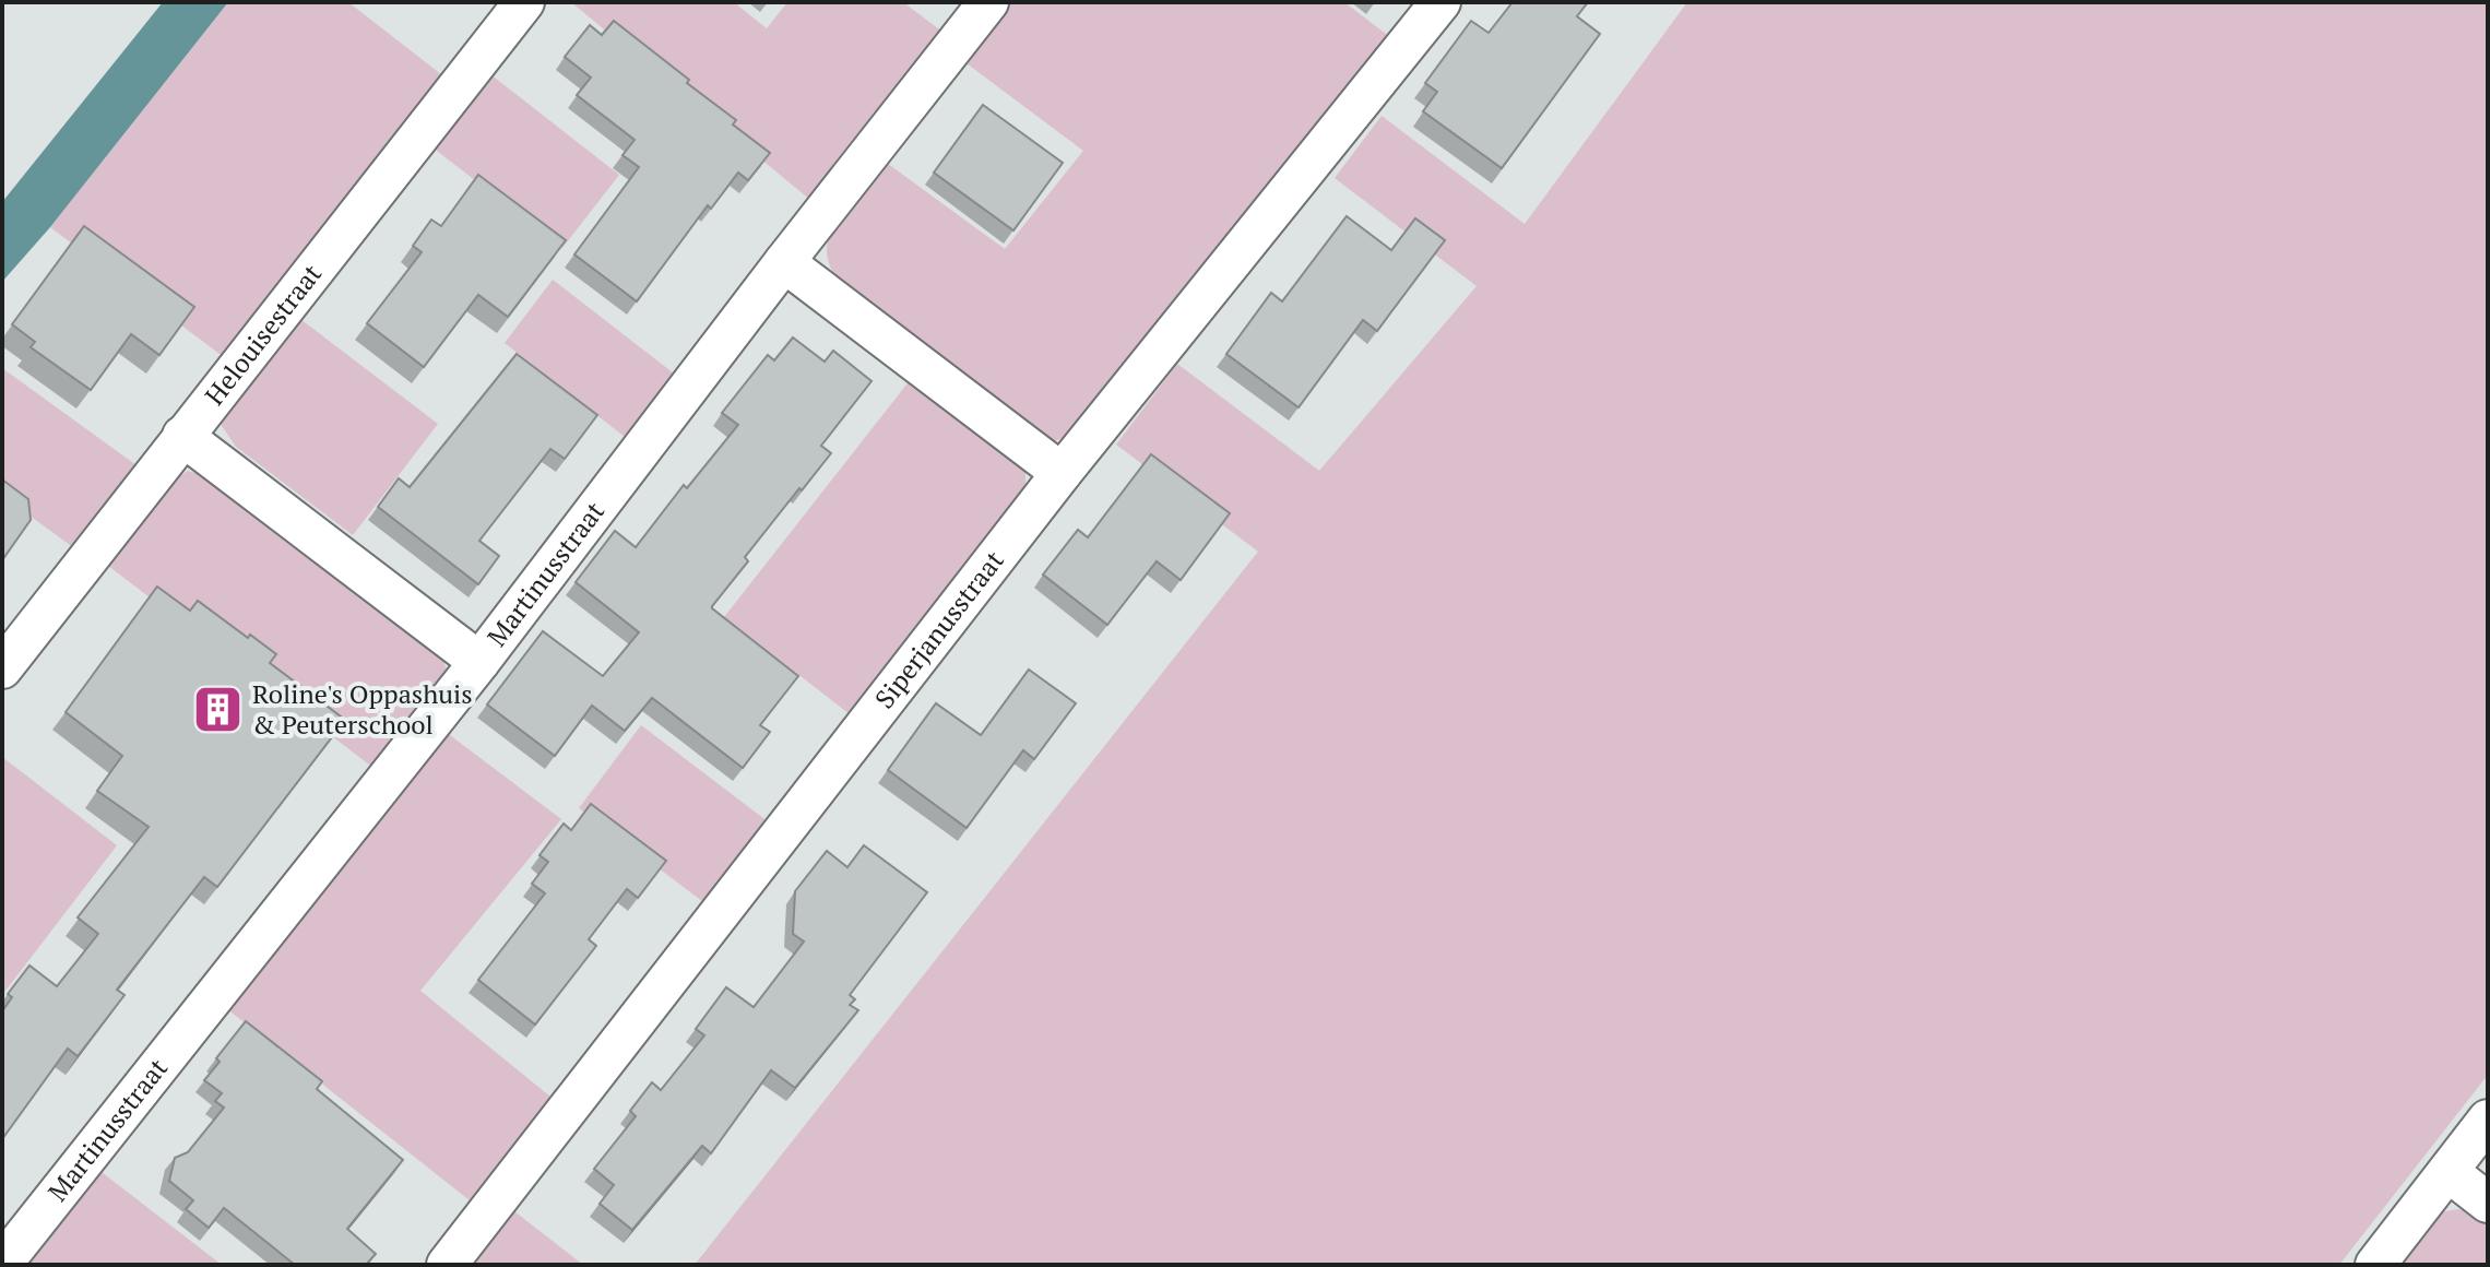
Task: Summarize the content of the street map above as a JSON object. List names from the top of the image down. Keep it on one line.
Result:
{"streets":{"street":["Helouisestraat","Martinusstraat","Siperjanusstraat"]},"places":{"building":["Roline's Oppashuis & Peuterschool"]}}
